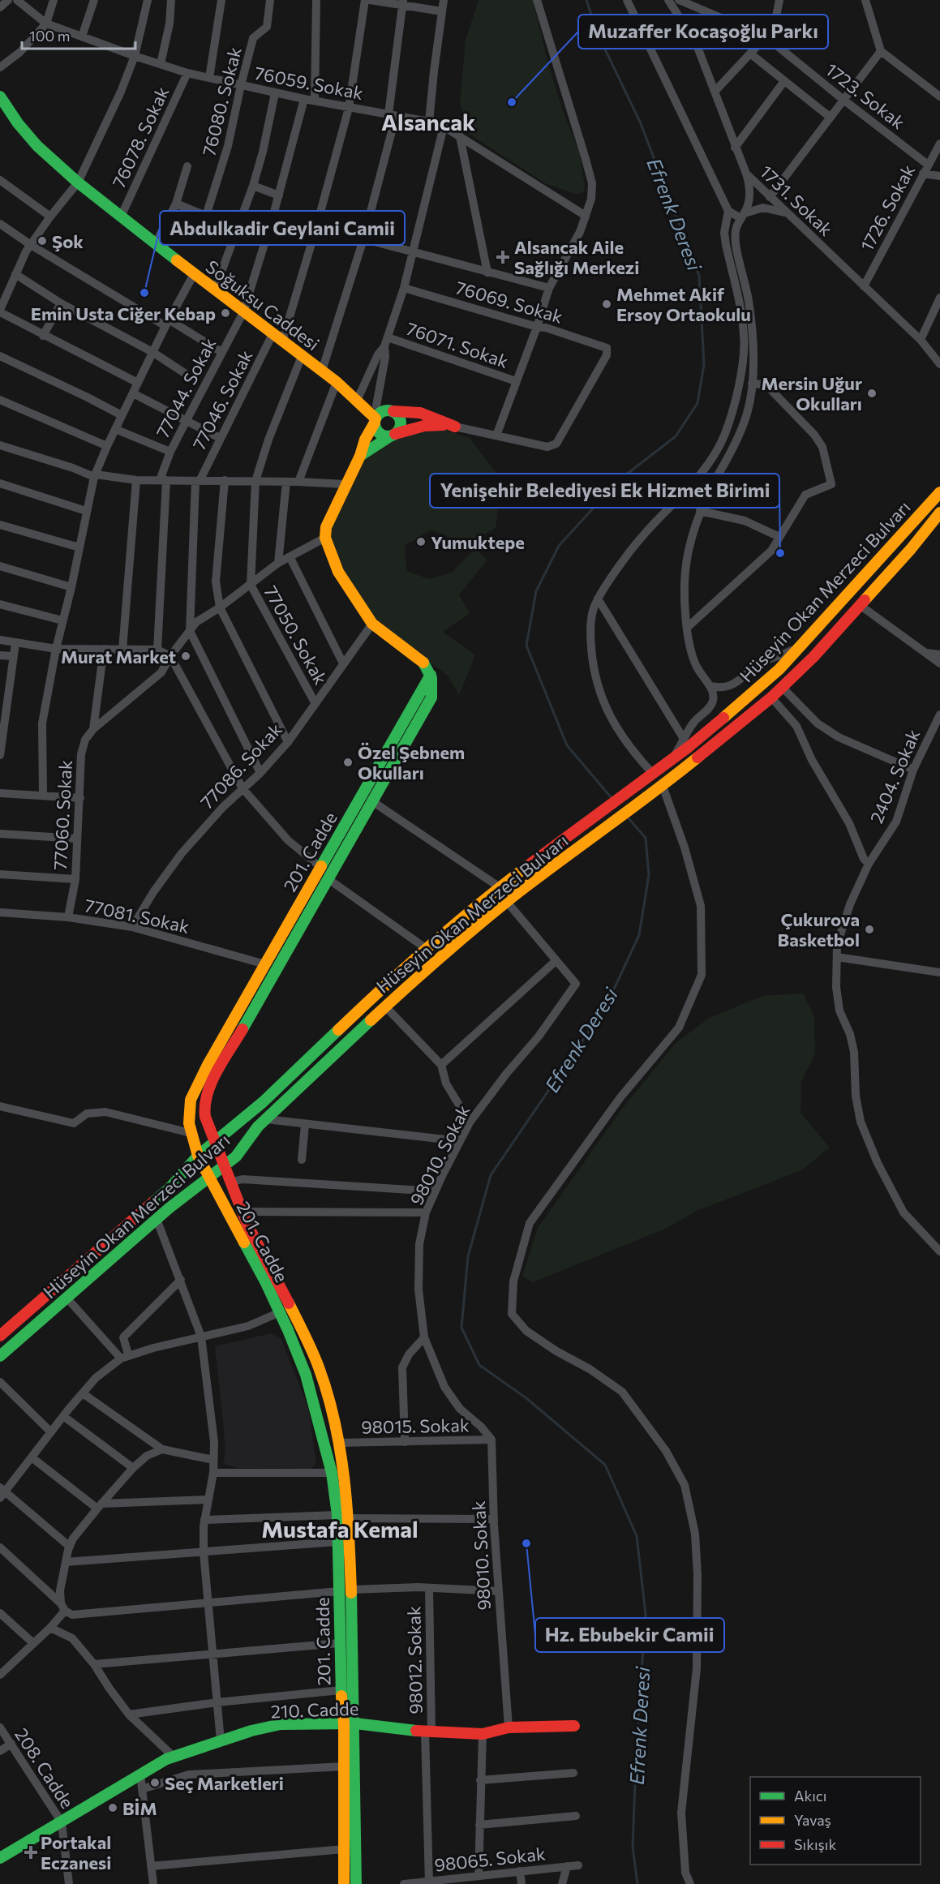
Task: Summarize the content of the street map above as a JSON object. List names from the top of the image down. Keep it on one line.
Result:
{"streets":{"main road":["Soğuksu Caddesi","Hüseyin Okan Merzeci Bulvarı","201. Cadde","210. Cadde"],"street":["76059. Sokak","1723. Sokak","76080. Sokak","76078. Sokak","1731. Sokak","1726. Sokak","76069. Sokak","76071. Sokak","77044. Sokak","77046. Sokak","77050. Sokak","77086. Sokak","2404. Sokak","77060. Sokak","77081. Sokak","98010. Sokak","98015. Sokak","98012. Sokak","208. Cadde","98065. Sokak"]},"crossings":[["76059. Sokak","76080. Sokak"],["76059. Sokak","76078. Sokak"],["76059. Sokak","77044. Sokak"],["1723. Sokak","1726. Sokak"],["76078. Sokak","Soğuksu Caddesi"],["1731. Sokak","1726. Sokak"],["Soğuksu Caddesi","77044. Sokak"],["Soğuksu Caddesi","77046. Sokak"],["Soğuksu Caddesi","77050. Sokak"],["Hüseyin Okan Merzeci Bulvarı","201. Cadde"],["77050. Sokak","77086. Sokak"],["77050. Sokak","77060. Sokak"],["77086. Sokak","77081. Sokak"],["77060. Sokak","77081. Sokak"],["201. Cadde","77081. Sokak"],["201. Cadde","98015. Sokak"],["201. Cadde","98012. Sokak"],["201. Cadde","210. Cadde"],["98010. Sokak","98015. Sokak"],["98010. Sokak","98012. Sokak"],["98010. Sokak","210. Cadde"],["98012. Sokak","210. Cadde"],["98012. Sokak","98065. Sokak"],["210. Cadde","208. Cadde"]],"districts":["Alsancak","Mustafa Kemal"],"water":["Efrenk Deresi"],"places":{"other":["Muzaffer Kocaşoğlu Parkı","Şok","Abdulkadir Geylani Camii","Mehmet Akif Ersoy Ortaokulu","Emin Usta Ciğer Kebap","Mersin Uğur Okulları","Yumuktepe","Yenişehir Belediyesi Ek Hizmet Birimi","Murat Market","Özel Şebnem Okulları","Çukurova Basketbol","Hz. Ebubekir Camii","Seç Marketleri","BİM"],"health":["Alsancak Aile Sağlığı Merkezi","Portakal Eczanesi"]},"legend":["Akıcı","Yavaş","Sıkışık"],"scale_bar":"100 m"}
